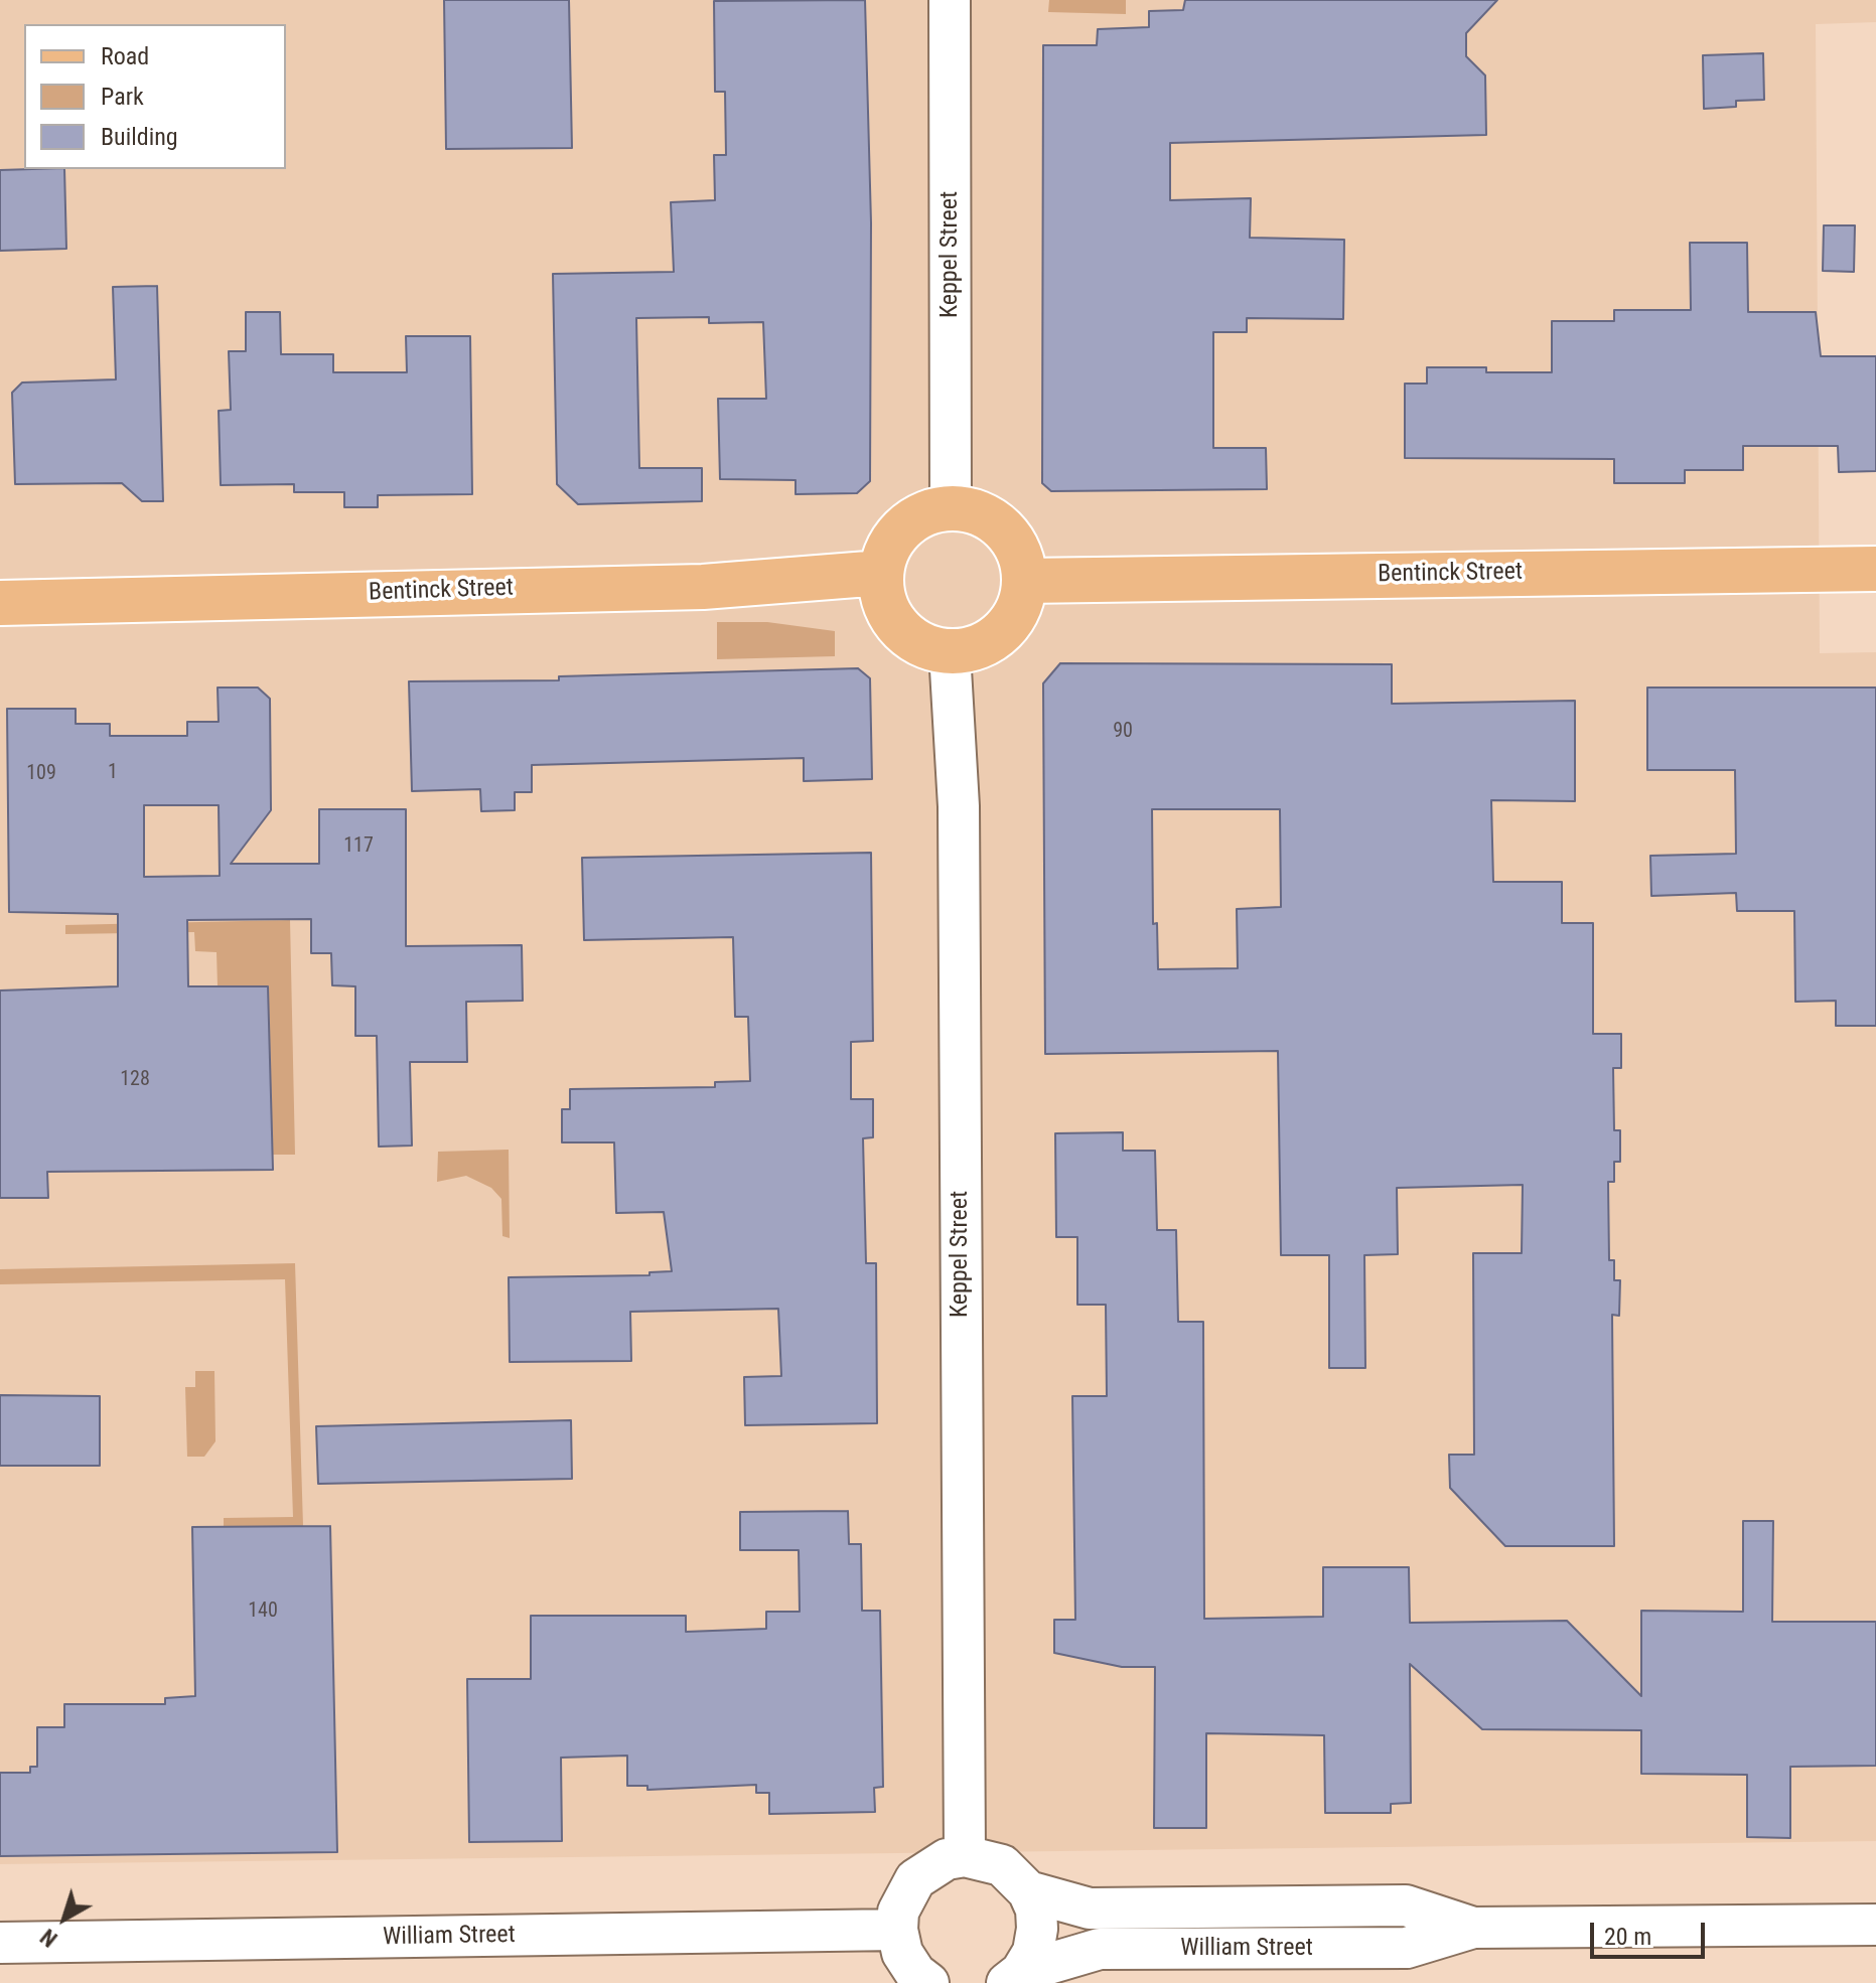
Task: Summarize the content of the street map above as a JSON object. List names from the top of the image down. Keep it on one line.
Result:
{"streets":{"main road":["Bentinck Street"],"street":["Keppel Street","William Street"]},"crossings":[["Keppel Street","Bentinck Street"],["Keppel Street","William Street"]],"house_numbers":["90","1","109","117","128","140"],"legend":["Road","Park","Building"],"scale_bar":"20 m","north":"bottom left"}
